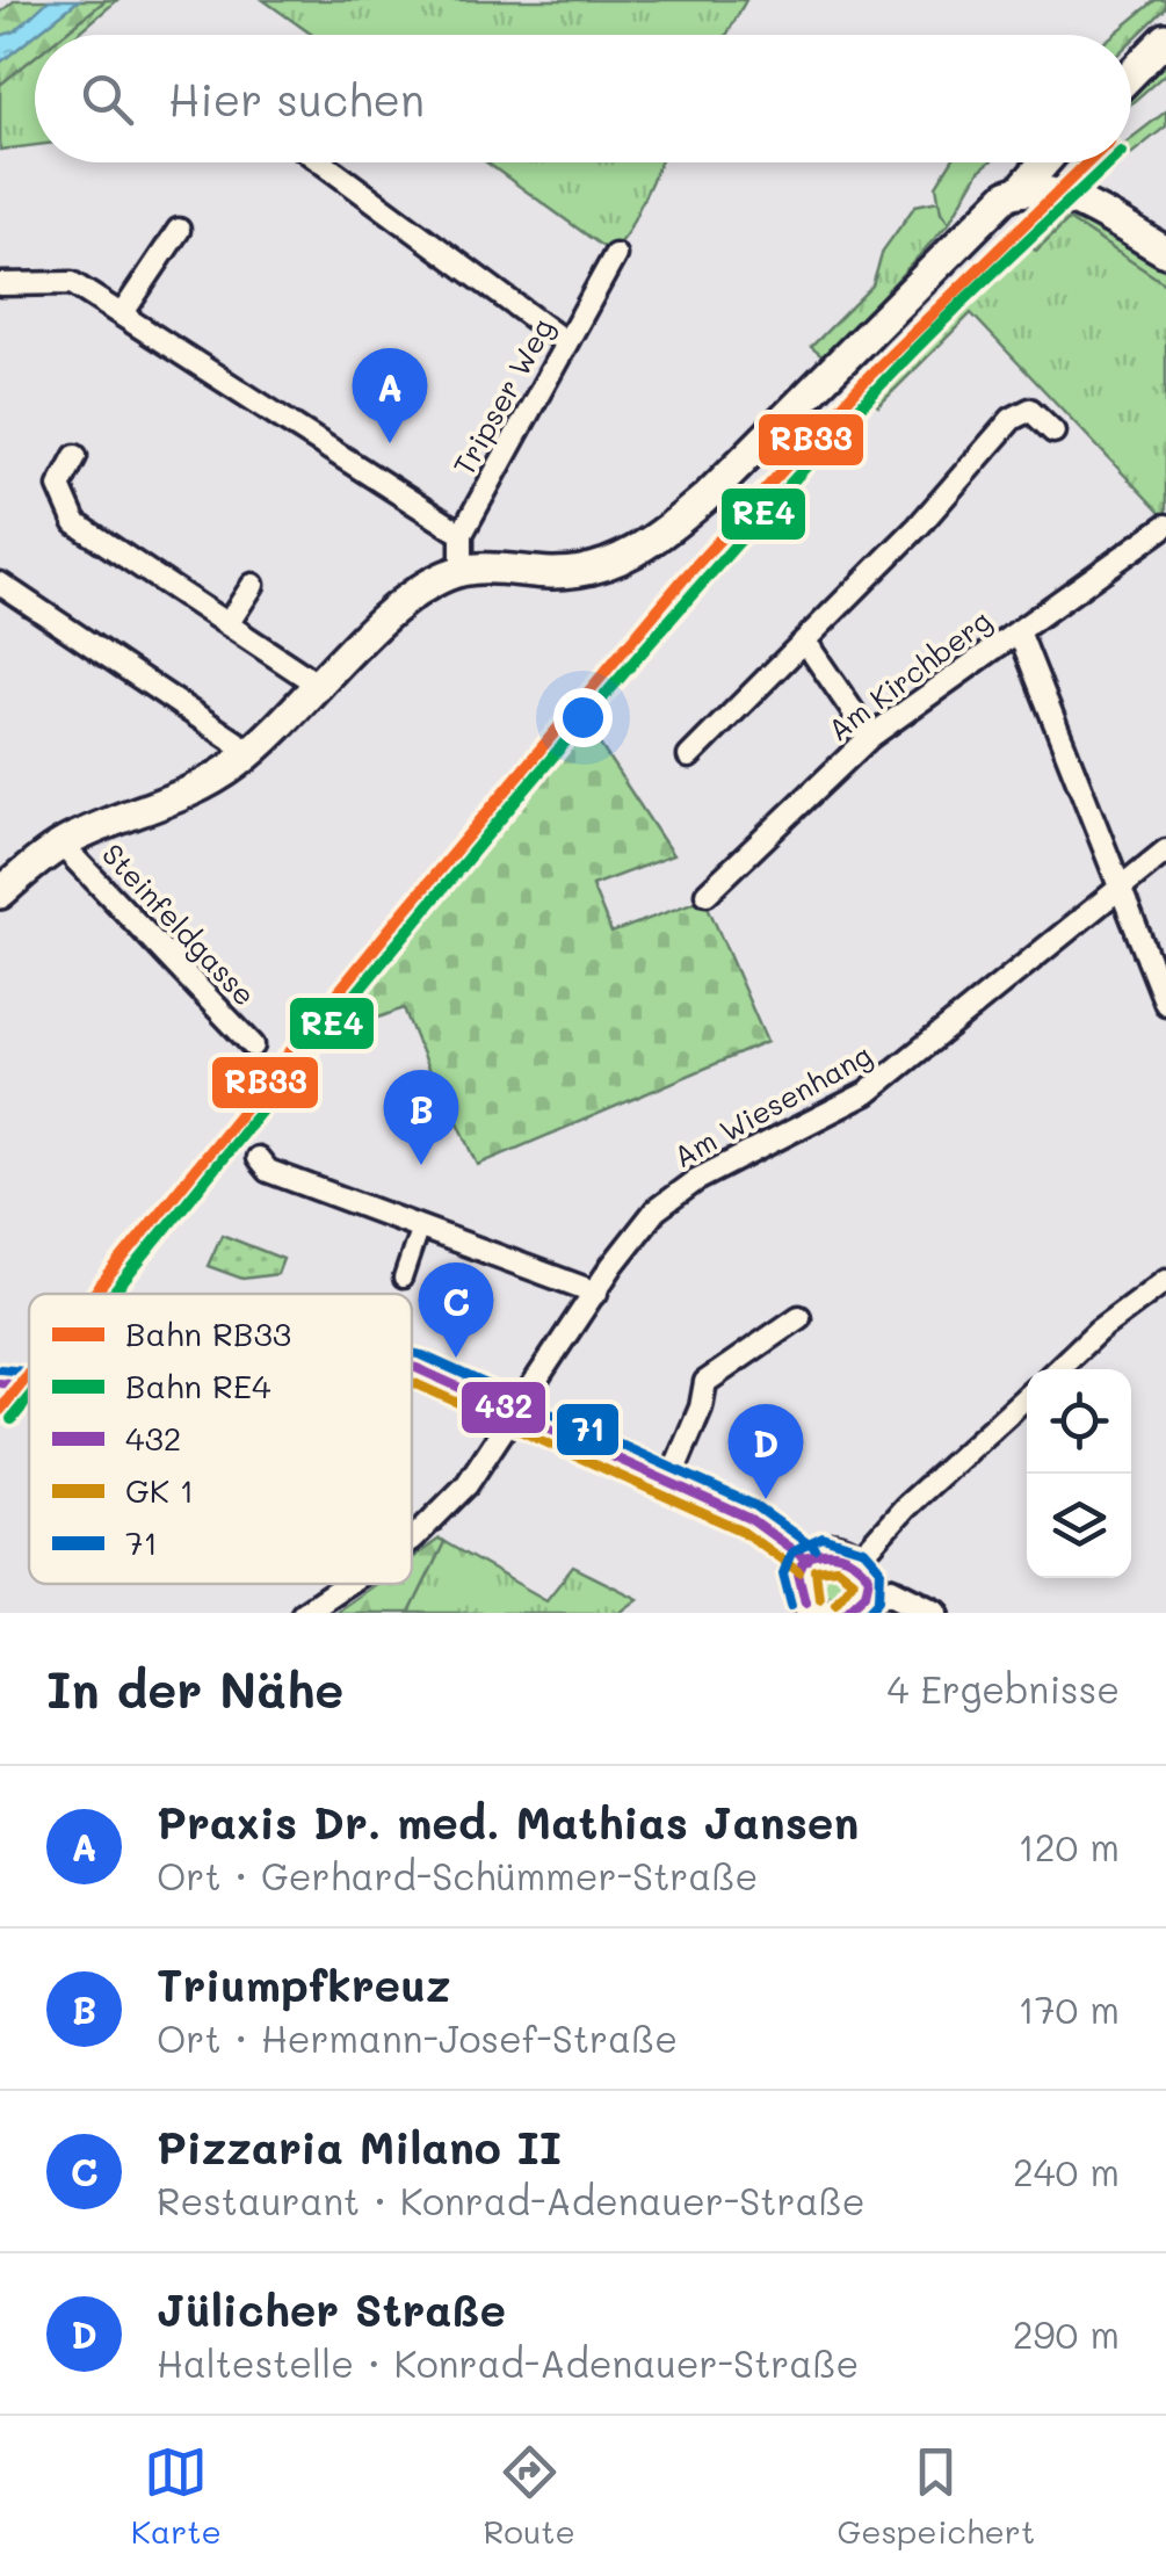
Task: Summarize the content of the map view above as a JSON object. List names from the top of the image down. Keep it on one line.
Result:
{"streets":{"street":["Tripser Weg","Am Kirchberg","Steinfeldgasse","Am Wiesenhang"]},"lines":["rail line RB33","rail line RE4","transit line 71","transit line 432"],"legend":["Bahn RB33","Bahn RE4","432","GK 1","71"],"page":{"search":"Hier suchen","pins":["A","B","C","D"],"heading":["In der Nähe","4 Ergebnisse"],"list":[{"mark":"A","name":"Praxis Dr. med. Mathias Jansen","note":"Ort · Gerhard-Schümmer-Straße","value":"120 m"},{"mark":"B","name":"Triumpfkreuz","note":"Ort · Hermann-Josef-Straße","value":"170 m"},{"mark":"C","name":"Pizzaria Milano II","note":"Restaurant · Konrad-Adenauer-Straße","value":"240 m"},{"mark":"D","name":"Jülicher Straße","note":"Haltestelle · Konrad-Adenauer-Straße","value":"290 m"}],"nav":["Karte","Route","Gespeichert"]}}
